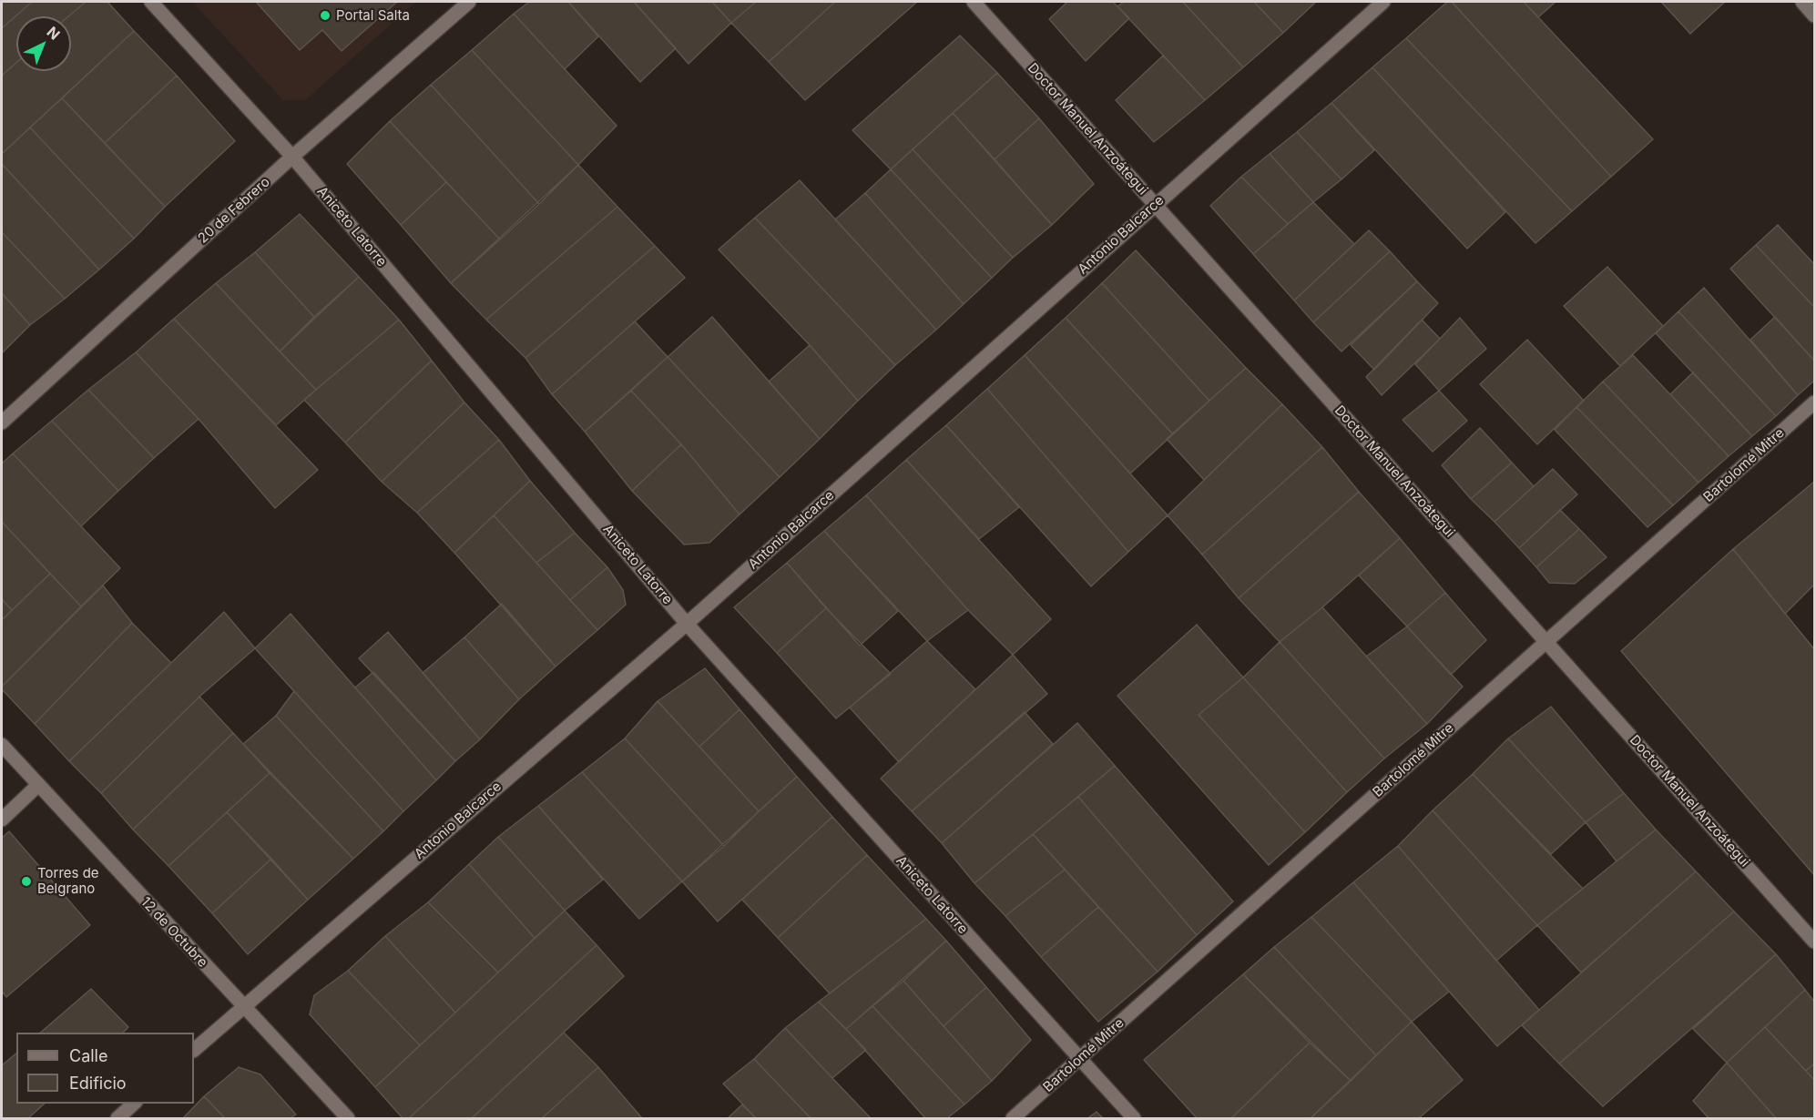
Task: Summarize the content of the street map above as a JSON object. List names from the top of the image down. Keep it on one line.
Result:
{"streets":{"street":["Doctor Manuel Anzoátegui","20 de Febrero","Aniceto Latorre","Antonio Balcarce","Bartolomé Mitre","12 de Octubre"]},"crossings":[["Doctor Manuel Anzoátegui","Antonio Balcarce"],["Doctor Manuel Anzoátegui","Bartolomé Mitre"],["20 de Febrero","Aniceto Latorre"],["Aniceto Latorre","Antonio Balcarce"],["Aniceto Latorre","Bartolomé Mitre"],["Antonio Balcarce","12 de Octubre"]],"places":["Portal Salta","Torres de Belgrano"],"legend":["Calle","Edificio"],"north":"top right"}
